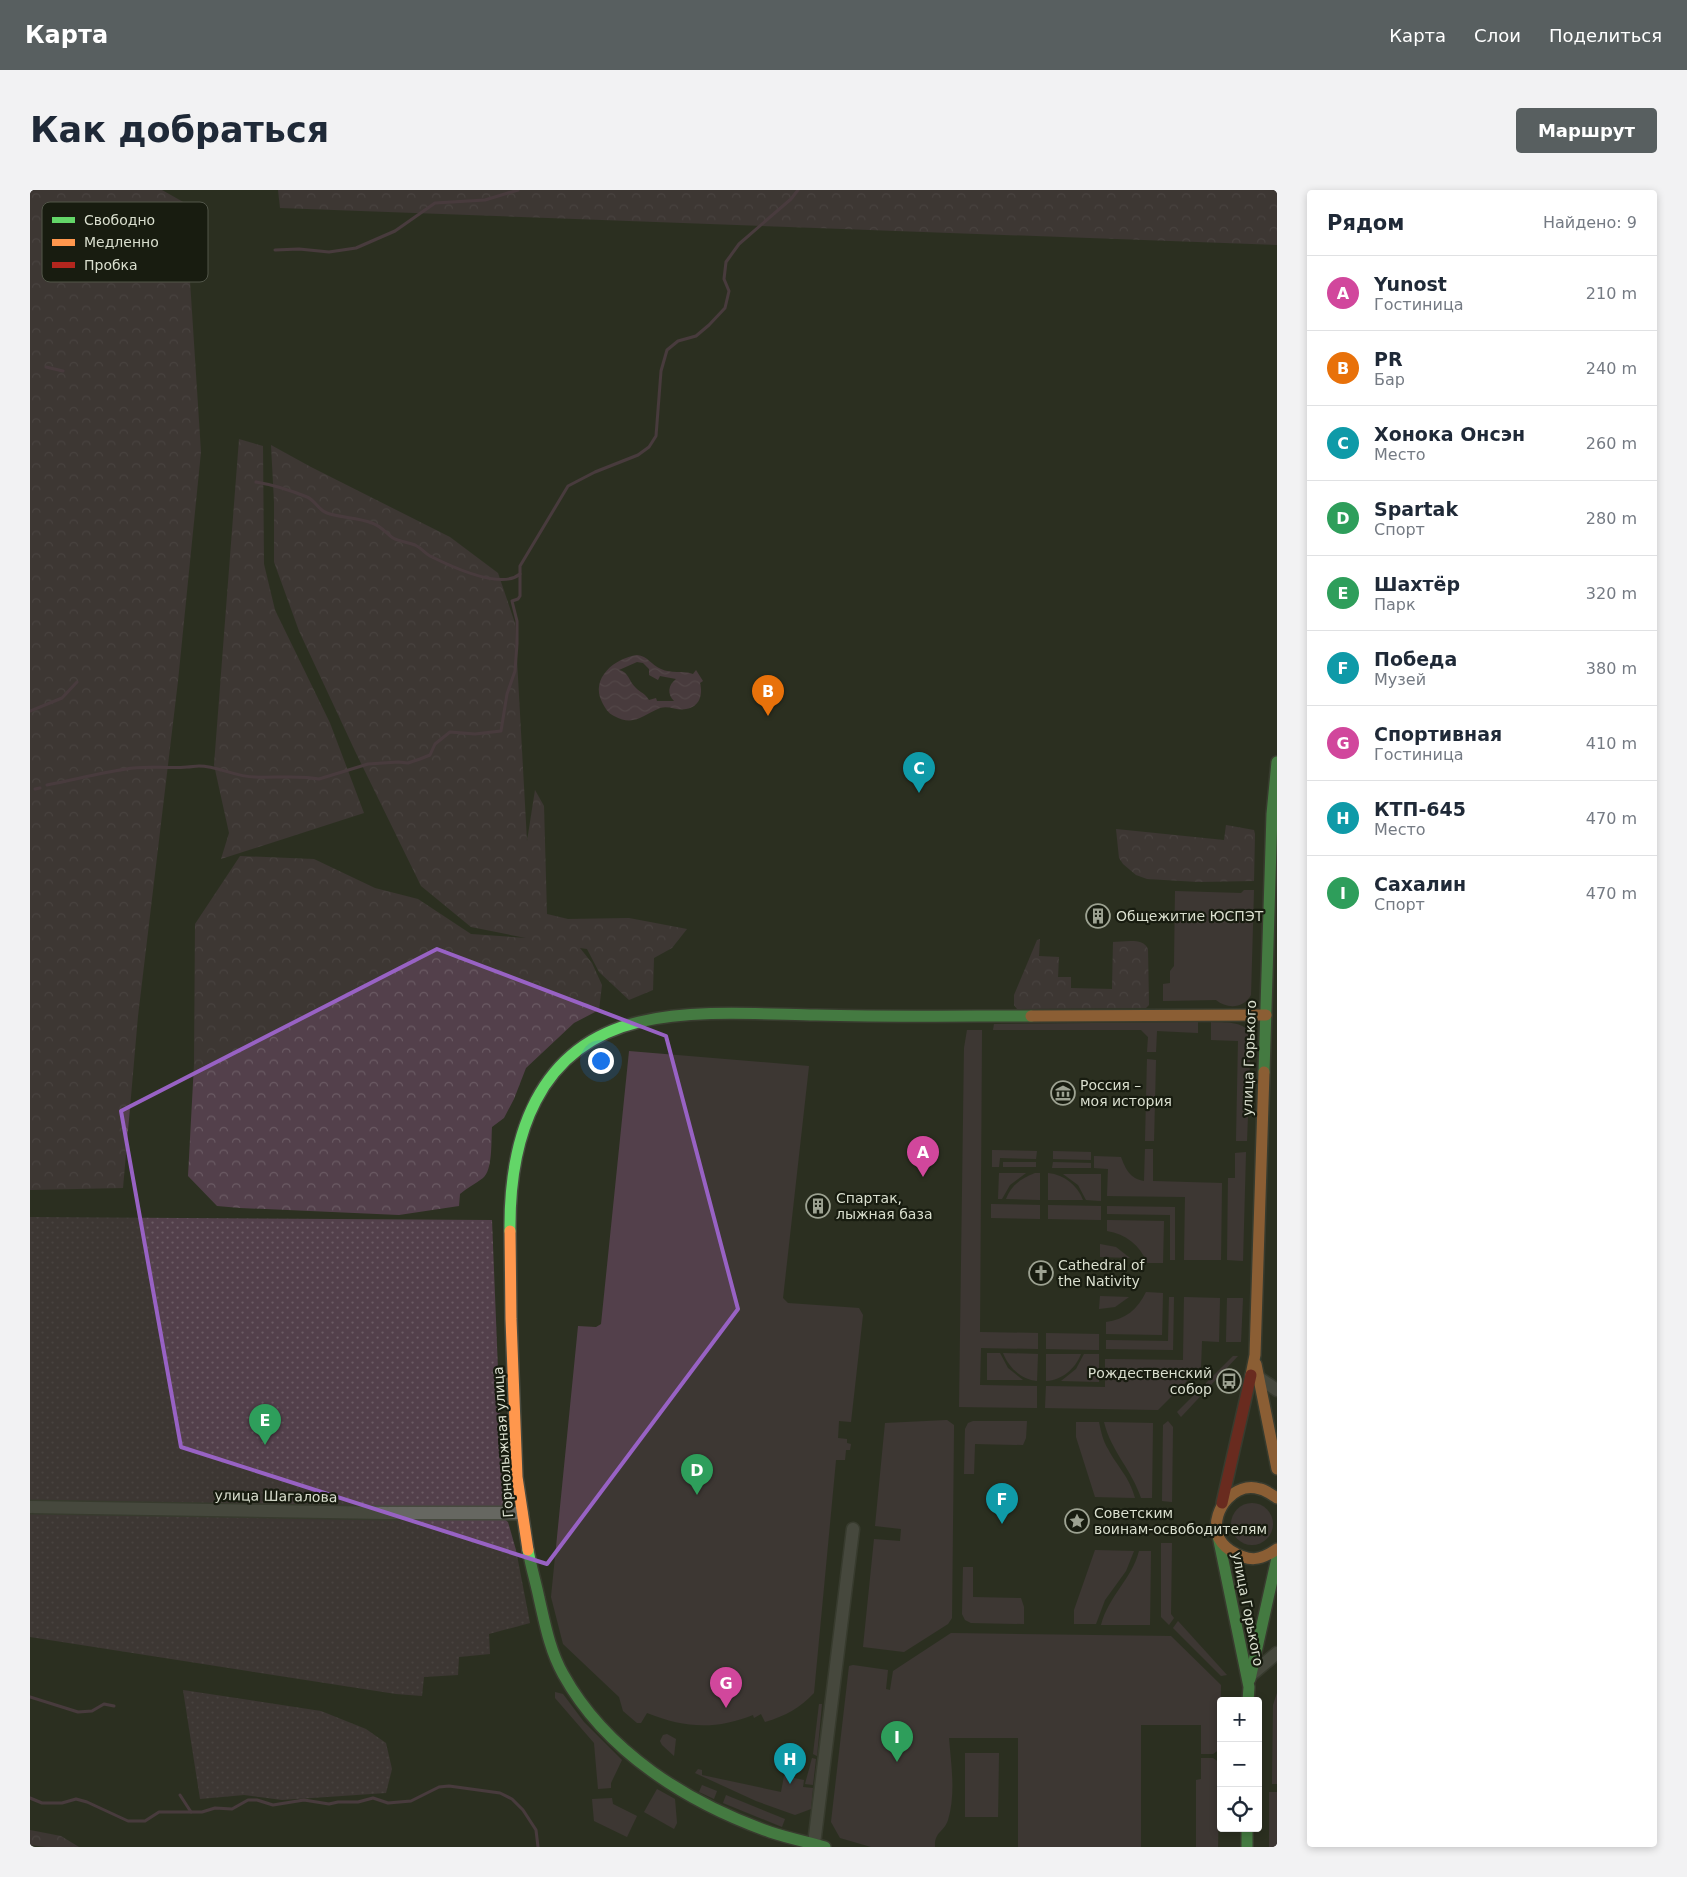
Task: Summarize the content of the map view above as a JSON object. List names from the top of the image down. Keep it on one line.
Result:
{"streets":{"street":["улица Горького","Горнолыжная улица","улица Шагалова"]},"crossings":[["улица Горького","Горнолыжная улица"],["Горнолыжная улица","улица Шагалова"]],"places":{"building":["Общежитие ЮСПЭТ","Спартак, лыжная база"],"museum":["Россия – моя история"],"church":["Cathedral of the Nativity"],"bus stop":["Рождественский собор"],"place":["Советским воинам-освободителям"]},"legend":["Свободно","Медленно","Пробка"],"page":{"header":"Карта","nav":["Карта","Слои","Поделиться"],"buttons":"Маршрут","title":"Как добраться","heading":["Рядом","Найдено: 9"],"list":[{"mark":"A","name":"Yunost","note":"Гостиница","value":"210 m"},{"mark":"B","name":"PR","note":"Бар","value":"240 m"},{"mark":"C","name":"Хонока Онсэн","note":"Место","value":"260 m"},{"mark":"D","name":"Spartak","note":"Спорт","value":"280 m"},{"mark":"E","name":"Шахтёр","note":"Парк","value":"320 m"},{"mark":"F","name":"Победа","note":"Музей","value":"380 m"},{"mark":"G","name":"Спортивная","note":"Гостиница","value":"410 m"},{"mark":"H","name":"КТП-645","note":"Место","value":"470 m"},{"mark":"I","name":"Сахалин","note":"Спорт","value":"470 m"}],"pins":["B","C","A","E","D","F","G","I","H"],"map_buttons":["+","−"]}}
